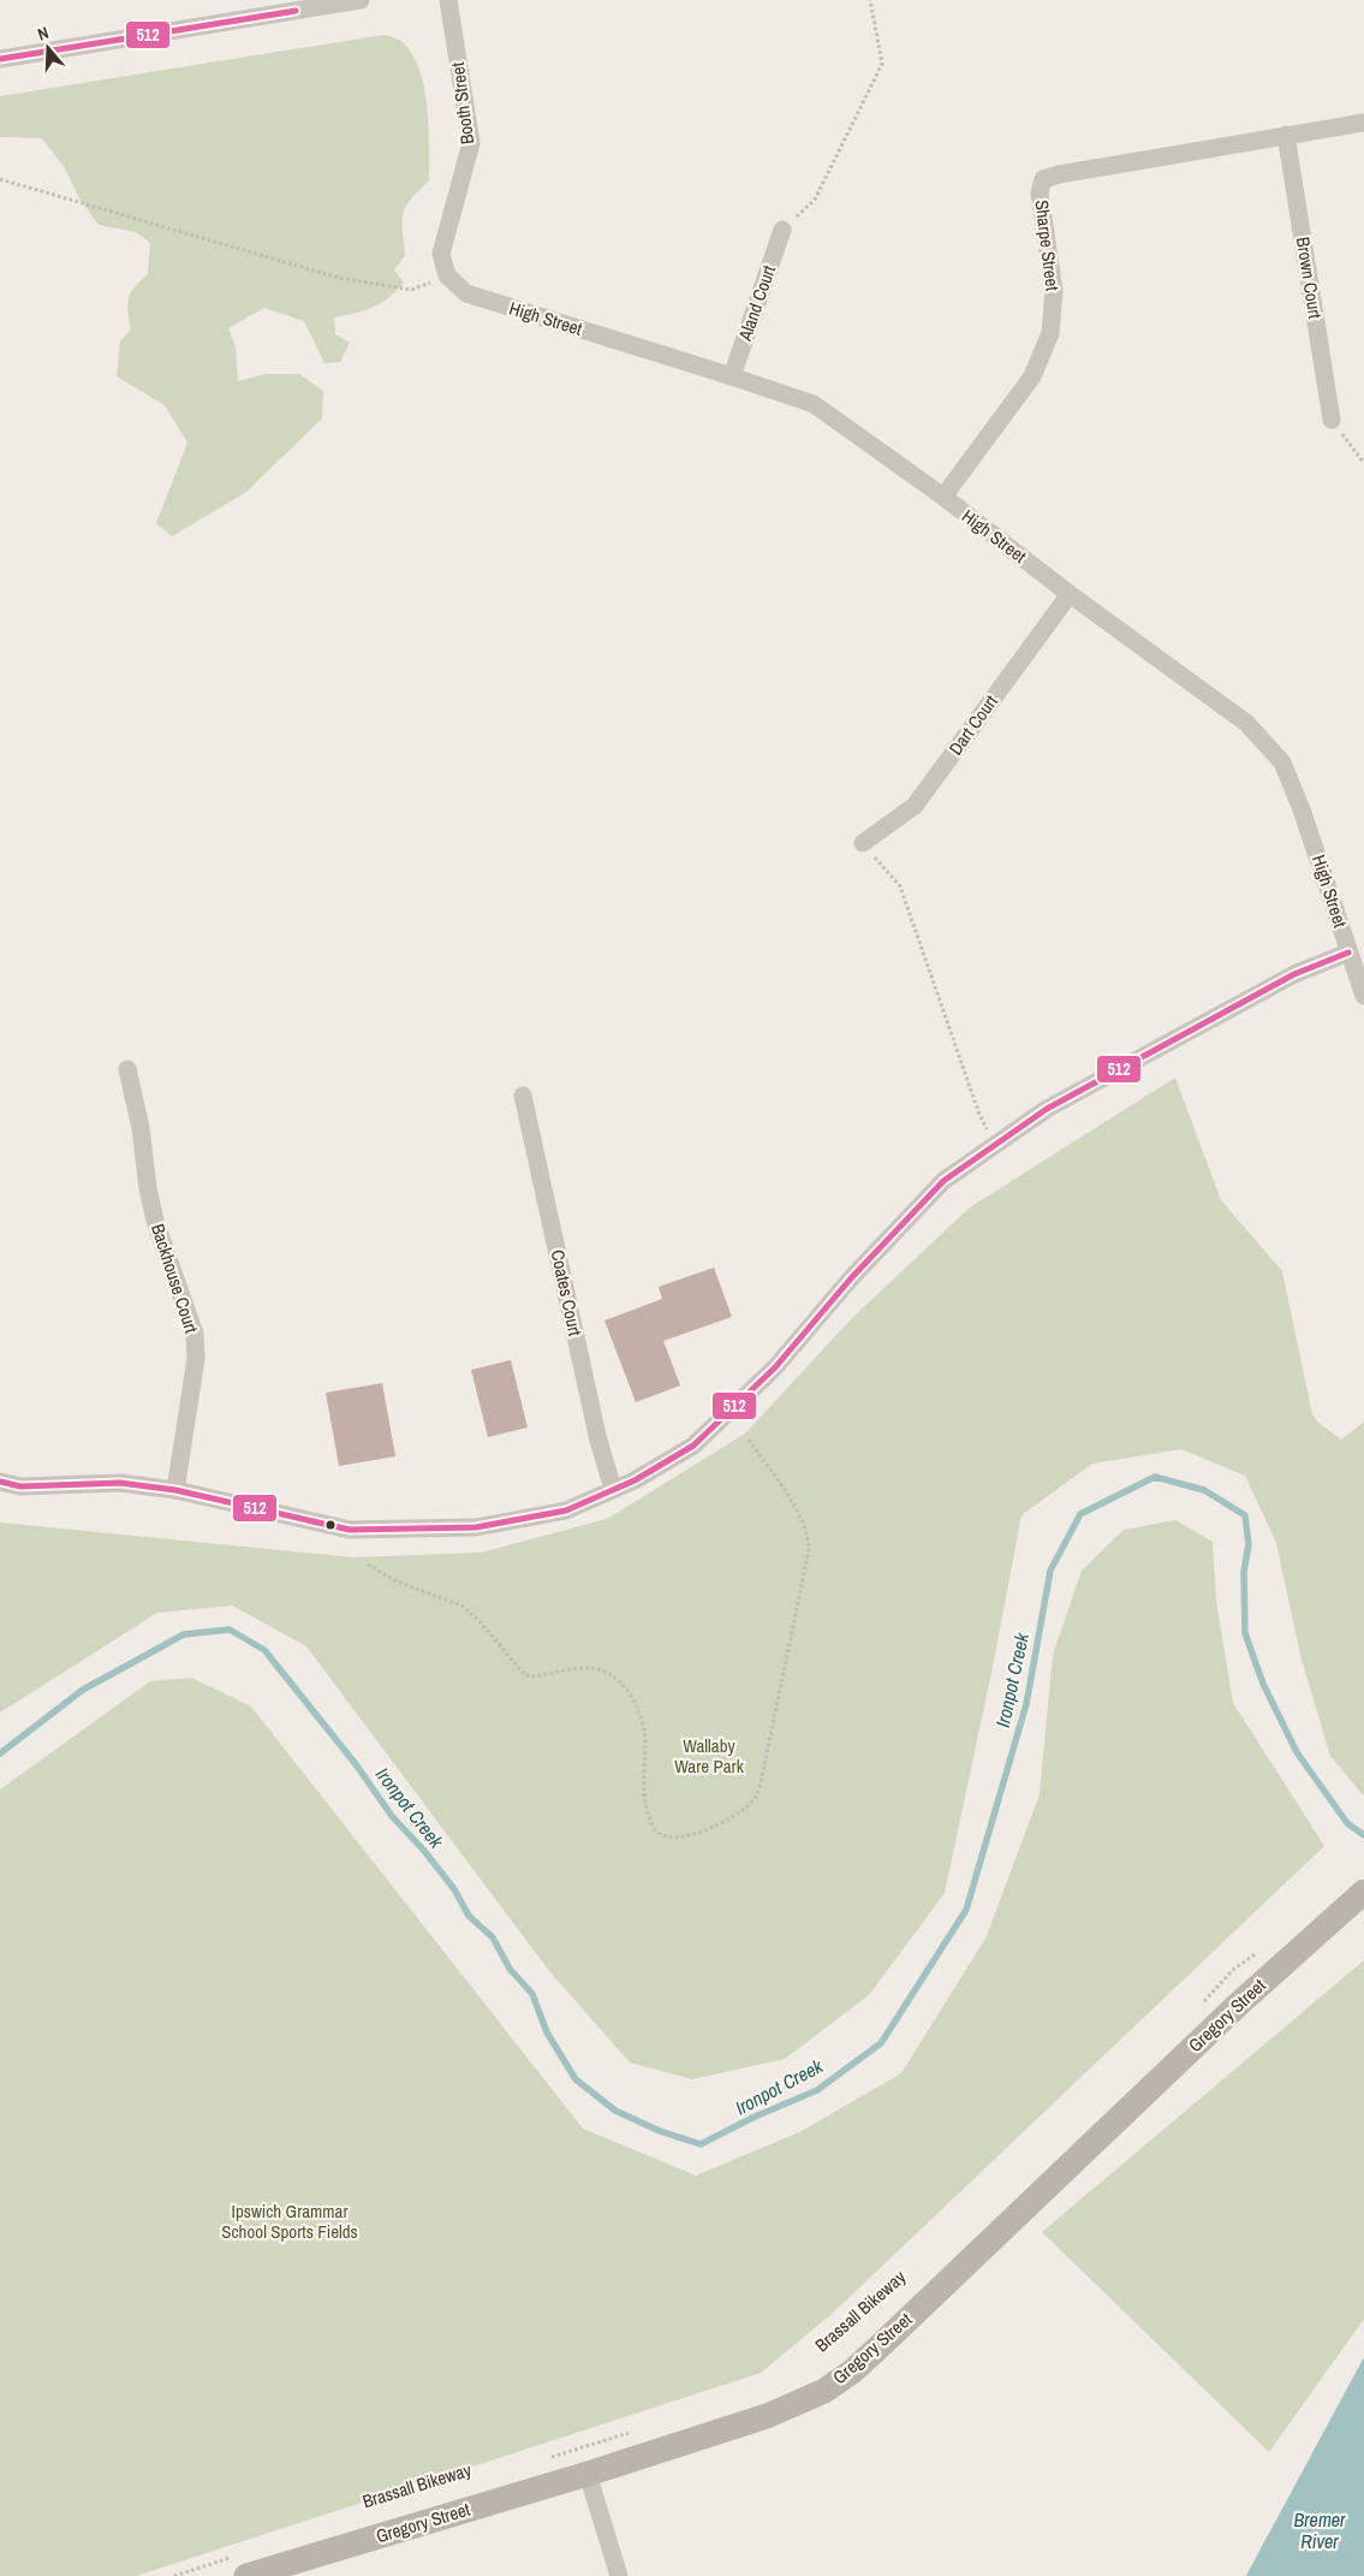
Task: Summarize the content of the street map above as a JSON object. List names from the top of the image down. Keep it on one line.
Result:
{"streets":{"main road":["Gregory Street"],"street":["Booth Street","Sharpe Street","Brown Court","Aland Court","High Street","Dart Court","Backhouse Court","Coates Court"]},"crossings":[["Booth Street","High Street"],["Sharpe Street","Brown Court"],["Sharpe Street","High Street"],["Aland Court","High Street"],["High Street","Dart Court"]],"water":["Ironpot Creek","Bremer River"],"parks":["Wallaby Ware Park","Ipswich Grammar School Sports Fields"],"lines":["transit line 512"],"north":"top"}
